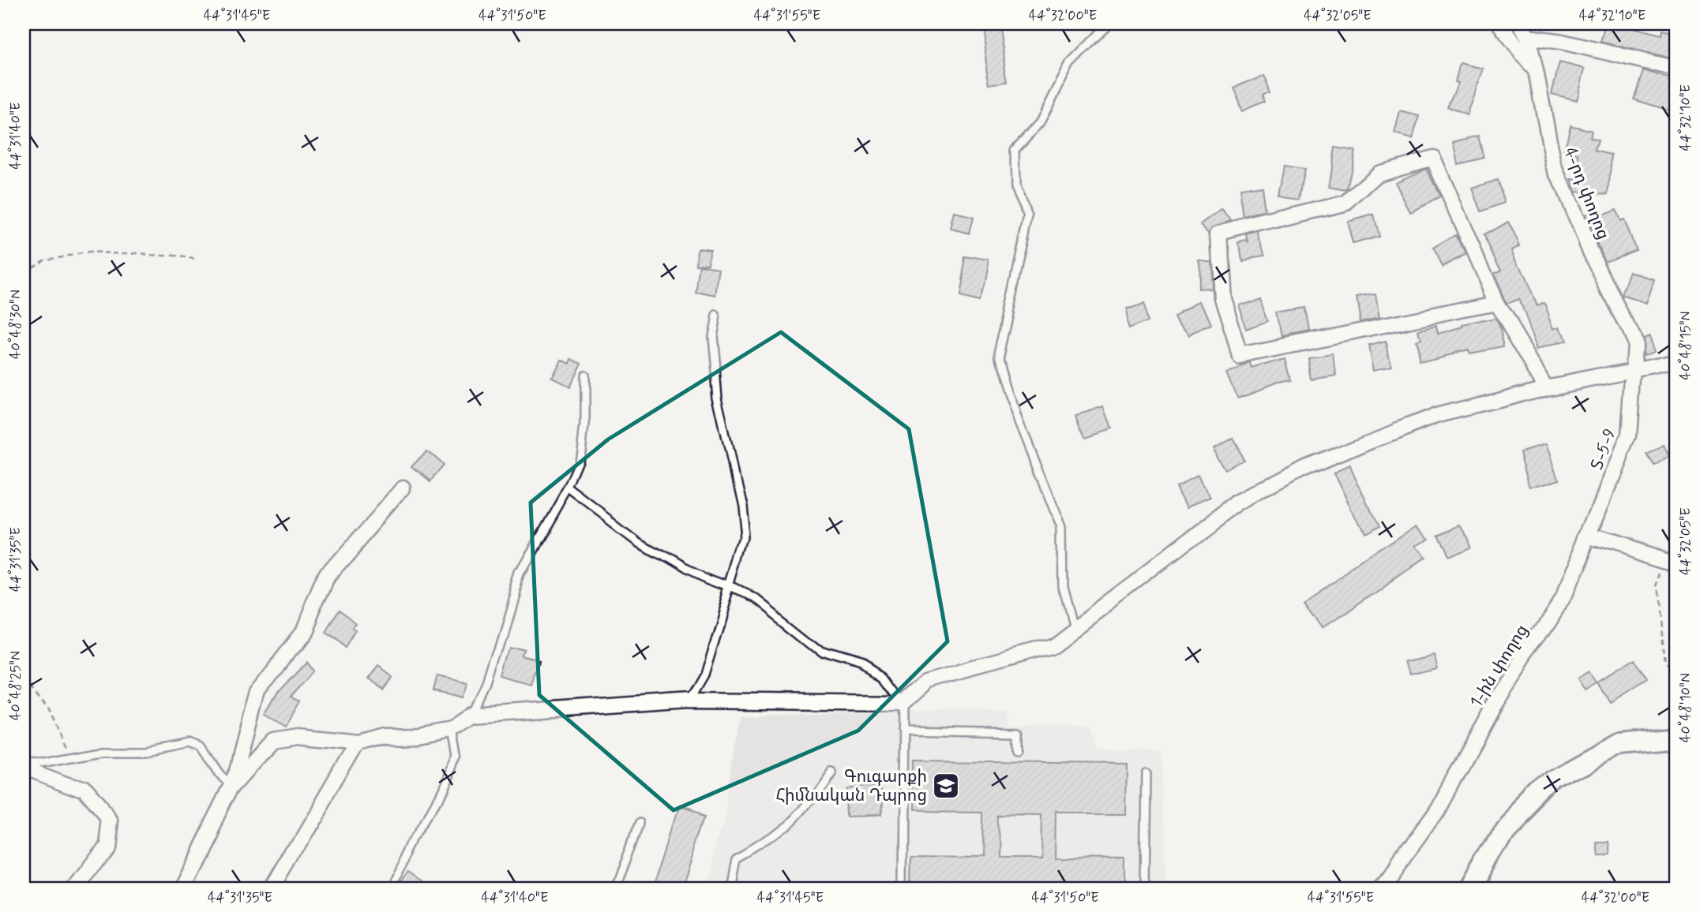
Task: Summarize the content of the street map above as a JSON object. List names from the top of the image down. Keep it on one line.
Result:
{"streets":{"street":["4-րդ փողոց","Տ-5-9","1-ին փողոց"]},"crossings":[["4-րդ փողոց","Տ-5-9"],["Տ-5-9","1-ին փողոց"]],"places":{"school or university":["Գուգարքի Հիմնական Դպրոց"]},"coordinates":["44°31'45\"E","44°31'50\"E","44°31'55\"E","44°32'00\"E","44°32'05\"E","44°32'10\"E","44°31'40\"E","40°48'30\"N","40°48'15\"N","44°31'35\"E","40°48'25\"N","40°48'10\"N"]}
